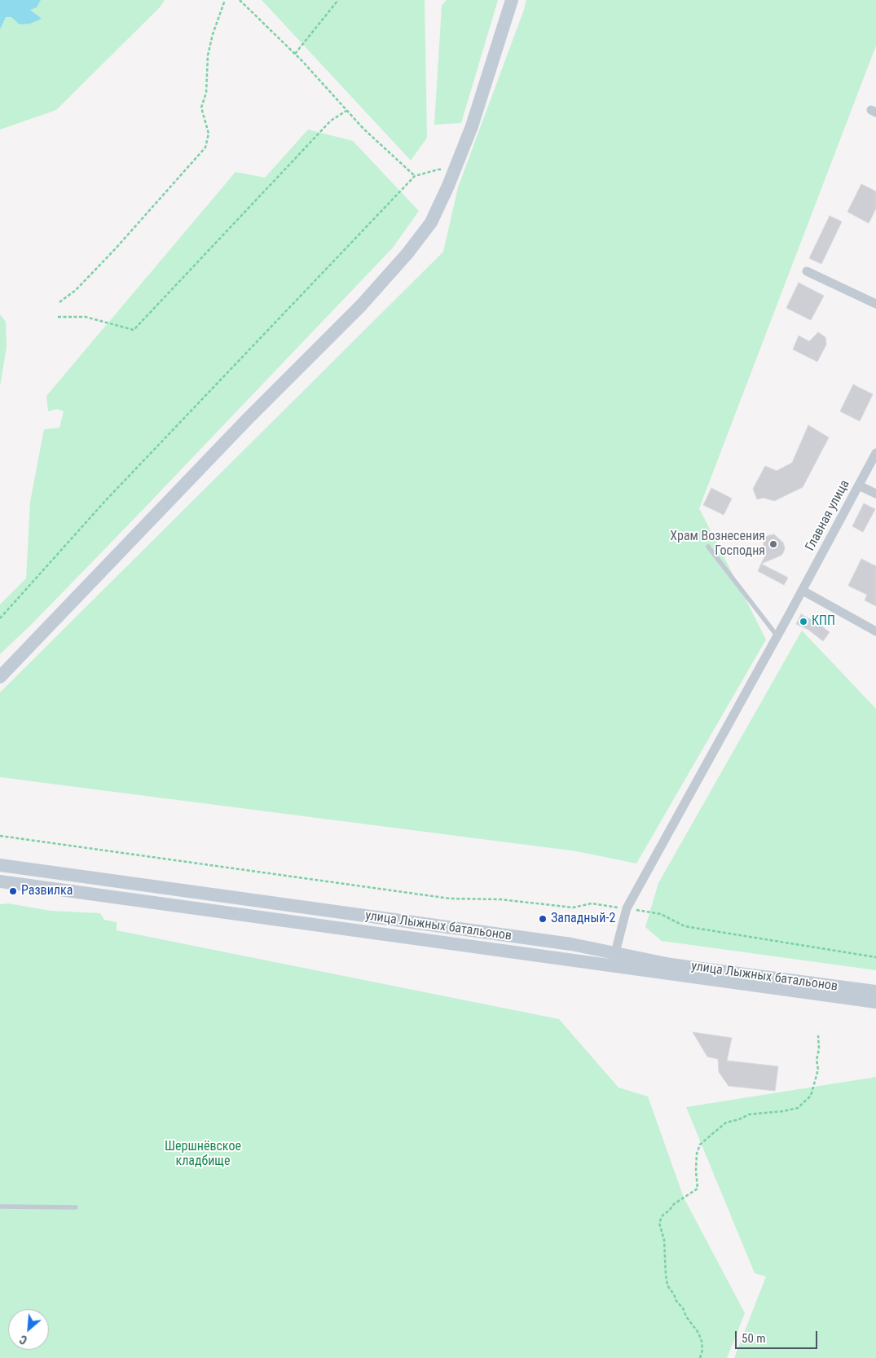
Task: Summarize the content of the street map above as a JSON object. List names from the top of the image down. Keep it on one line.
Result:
{"streets":{"main road":["улица Лыжных батальонов"],"street":["Главная улица"]},"crossings":[["Главная улица","улица Лыжных батальонов"]],"parks":["Шершнёвское кладбище"],"places":["Храм Вознесения Господня","КПП","Развилка","Западный-2"],"scale_bar":"50 m","north":"bottom left"}
